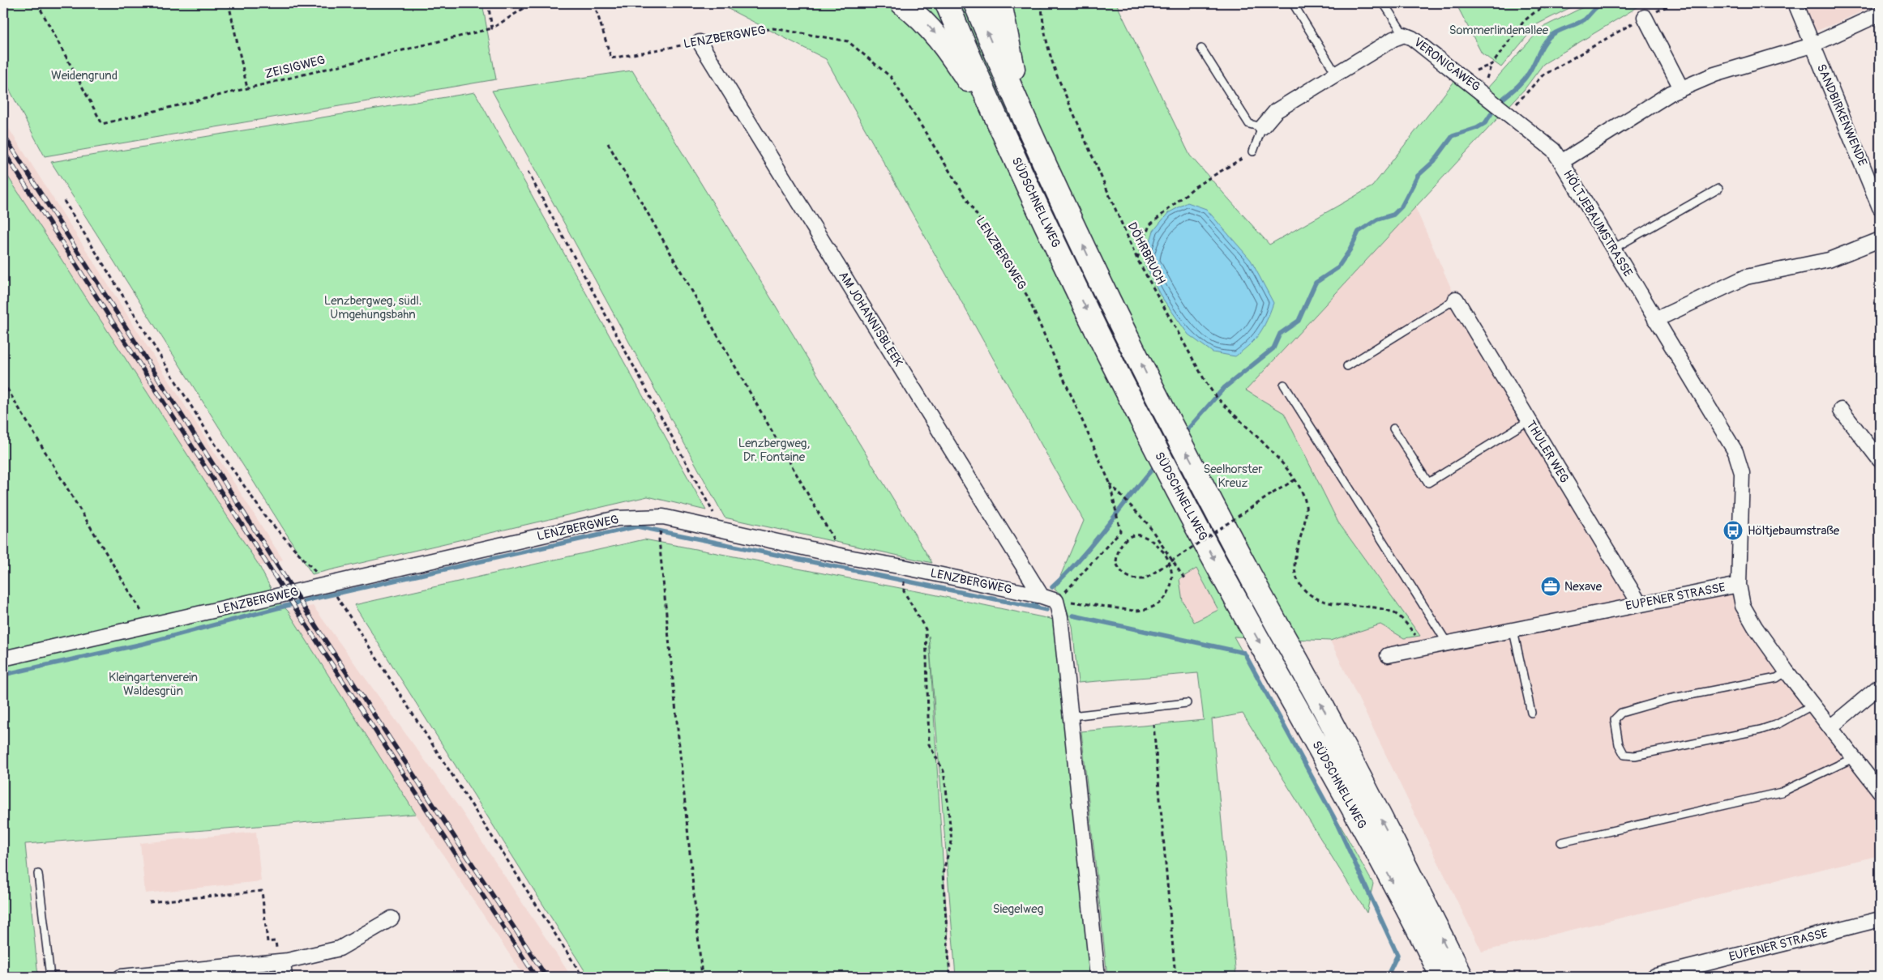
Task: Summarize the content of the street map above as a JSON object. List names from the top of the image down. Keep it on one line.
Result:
{"streets":{"highway":["SÜDSCHNELLWEG"],"street":["LENZBERGWEG","VERONICAWEG","SANDBIRKENWENDE","HÖLTJEBAUMSTRASSE","AM JOHANNISBLEEK","THULER WEG","EUPENER STRASSE"],"path":["ZEISIGWEG","DÖHRBRUCH"]},"crossings":[["LENZBERGWEG","AM JOHANNISBLEEK"],["VERONICAWEG","HÖLTJEBAUMSTRASSE"],["SANDBIRKENWENDE","HÖLTJEBAUMSTRASSE"],["HÖLTJEBAUMSTRASSE","EUPENER STRASSE"],["DÖHRBRUCH","EUPENER STRASSE"],["THULER WEG","EUPENER STRASSE"]],"parks":["Sommerlindenallee","Weidengrund","Lenzbergweg, südl. Umgehungsbahn","Lenzbergweg, Dr. Fontaine","Seelhorster Kreuz","Kleingartenverein Waldesgrün","Siegelweg"],"places":{"bus stop":["Höltjebaumstraße"],"office":["Nexave"]}}
